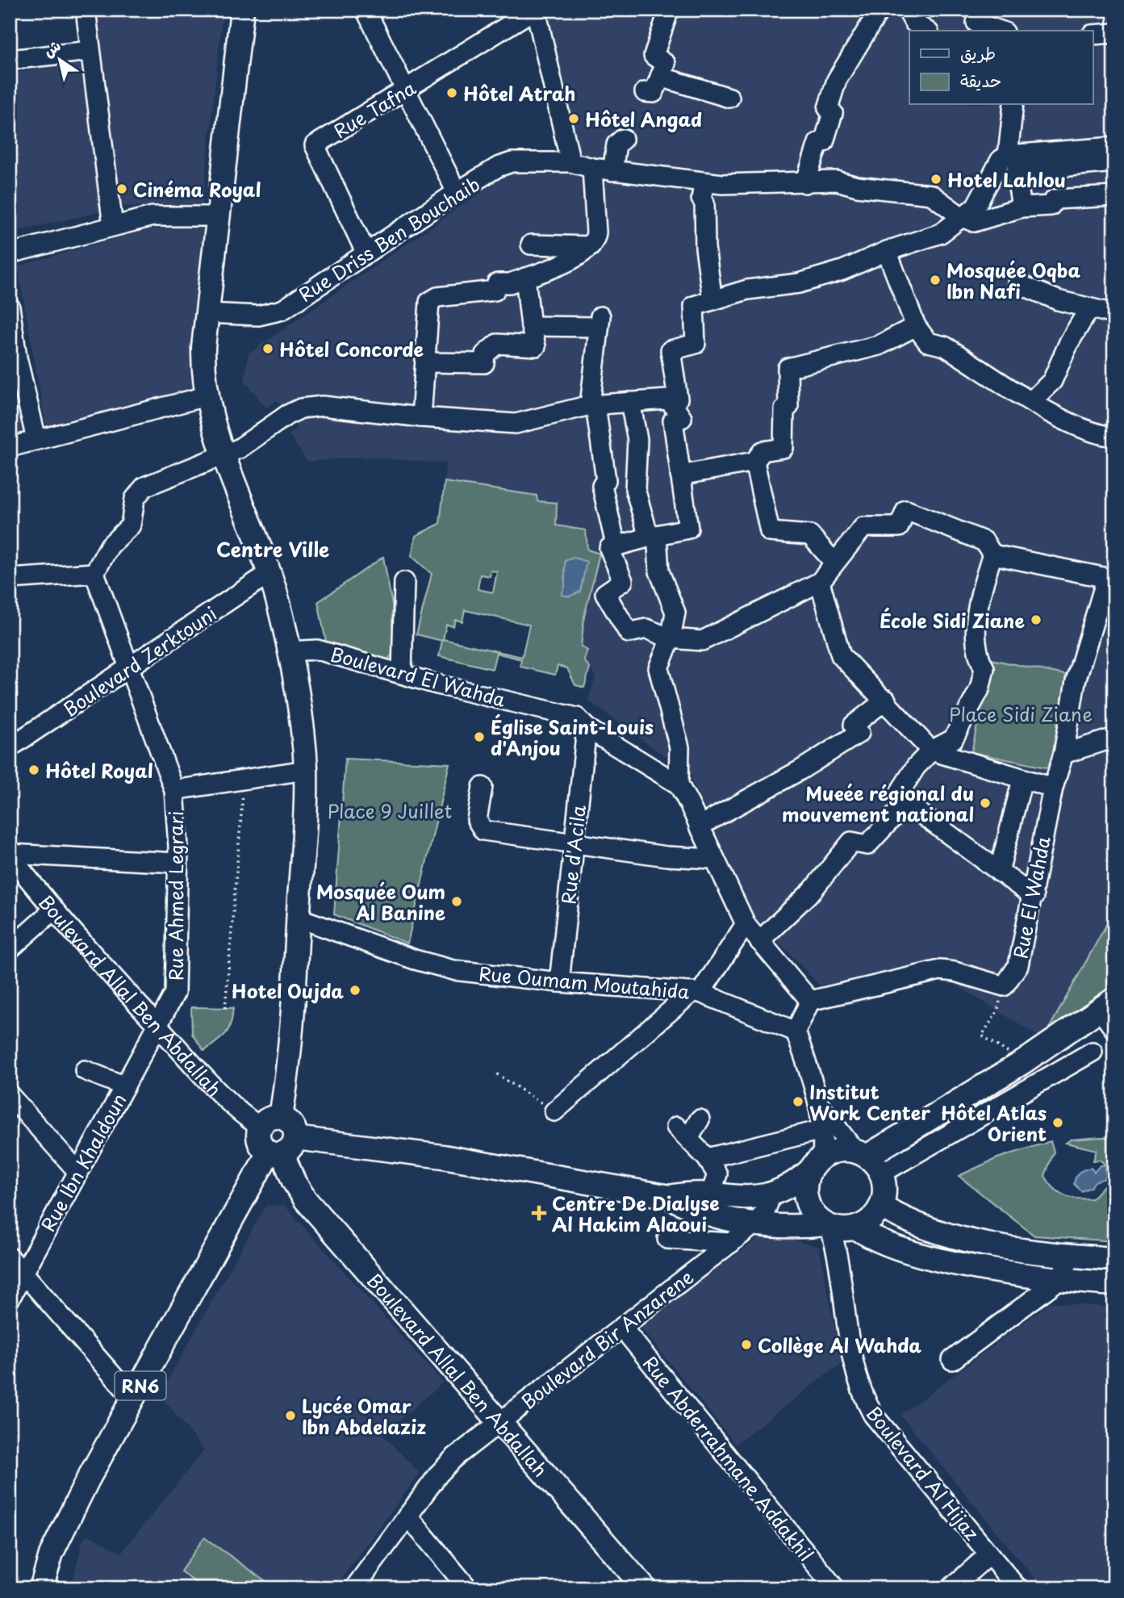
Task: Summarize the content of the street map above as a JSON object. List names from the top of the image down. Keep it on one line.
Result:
{"streets":{"main road":["Boulevard Allal Ben Abdallah","RN6"],"street":["Rue Tafna","Rue Driss Ben Bouchaib","Boulevard Zerktouni","Boulevard El Wahda","Rue d'Acila","Rue Ahmed Legrari","Rue El Wahda","Rue Oumam Moutahida","Rue Ibn Khaldoun","Boulevard Bir Anzarene","Rue Abderrahmane Addakhil","Boulevard Al Hijaz"]},"crossings":[["Rue Tafna","Rue Driss Ben Bouchaib"],["Boulevard Zerktouni","Rue Ahmed Legrari"],["Boulevard El Wahda","Rue d'Acila"],["Rue d'Acila","Rue Oumam Moutahida"],["Rue Ahmed Legrari","Boulevard Allal Ben Abdallah"],["Rue Ahmed Legrari","Rue Ibn Khaldoun"],["Boulevard Allal Ben Abdallah","Rue Ibn Khaldoun"],["Boulevard Allal Ben Abdallah","Boulevard Bir Anzarene"],["Boulevard Allal Ben Abdallah","RN6"],["Boulevard Bir Anzarene","Rue Abderrahmane Addakhil"]],"districts":["Centre Ville"],"parks":["Place Sidi Ziane","Place 9 Juillet"],"places":{"other":["Hôtel Atrah","Hôtel Angad","Hotel Lahlou","Cinéma Royal","Mosquée Oqba Ibn Nafi","Hôtel Concorde","École Sidi Ziane","Église Saint-Louis d'Anjou","Hôtel Royal","Mueée régional du mouvement national","Mosquée Oum Al Banine","Hotel Oujda","Institut Work Center","Hôtel Atlas Orient","Collège Al Wahda","Lycée Omar Ibn Abdelaziz"],"health":["Centre De Dialyse Al Hakim Alaoui"]},"legend":["طريق","حديقة"],"north":"top left"}
